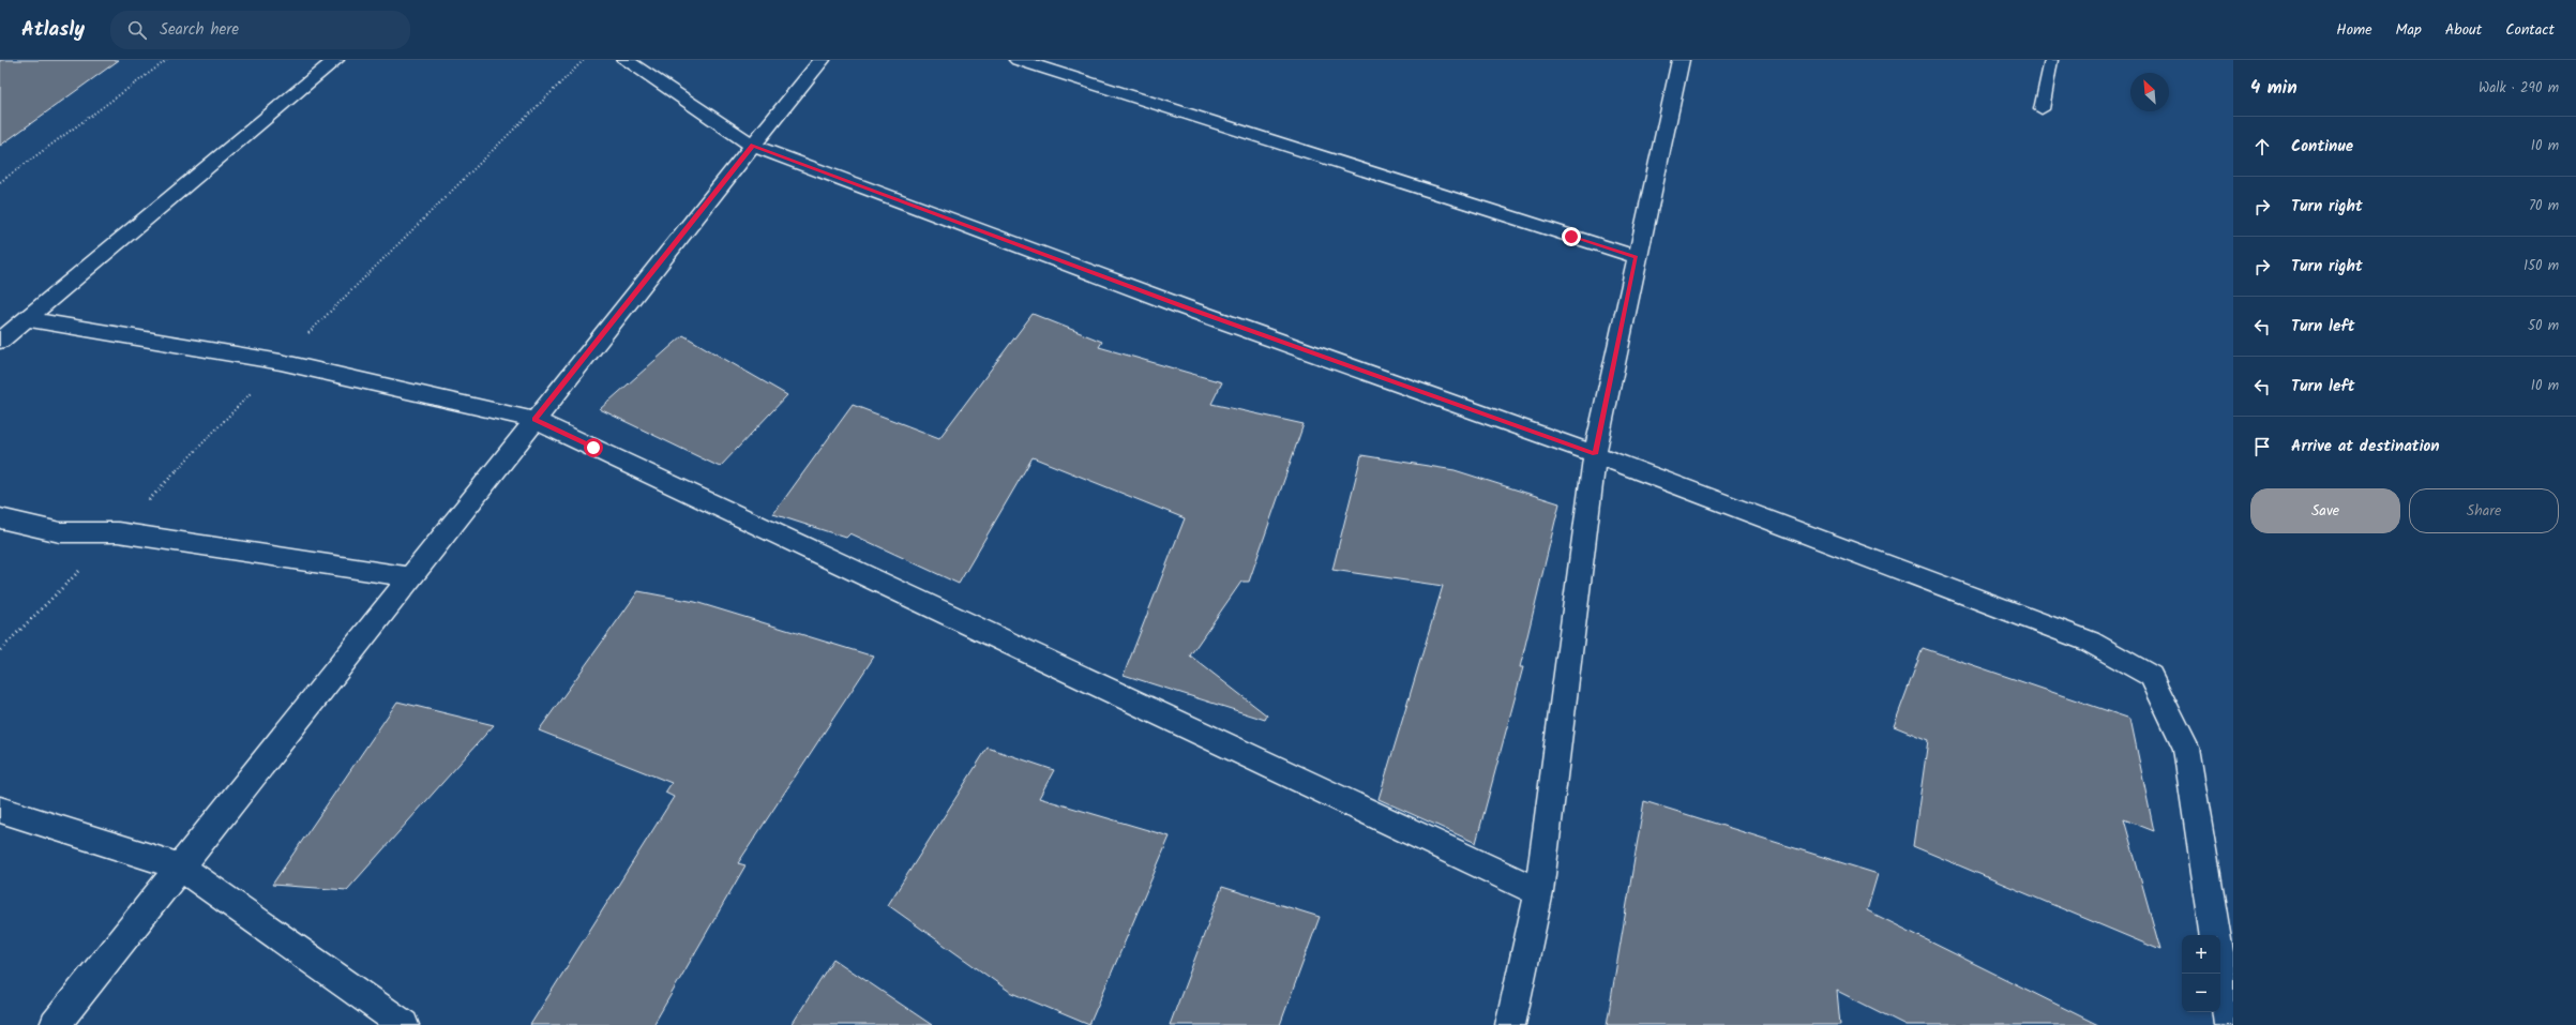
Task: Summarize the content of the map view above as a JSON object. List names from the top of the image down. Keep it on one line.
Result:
{"north":"top left","page":{"header":"Atlasly","search":"Search here","nav":["Home","Map","About","Contact"],"heading":["4 min","Walk · 290 m"],"list":[["Continue","10 m"],["Turn right","70 m"],["Turn right","150 m"],["Turn left","50 m"],["Turn left","10 m"],"Arrive at destination"],"buttons":["Save","Share"],"map_buttons":["+","−"]}}
